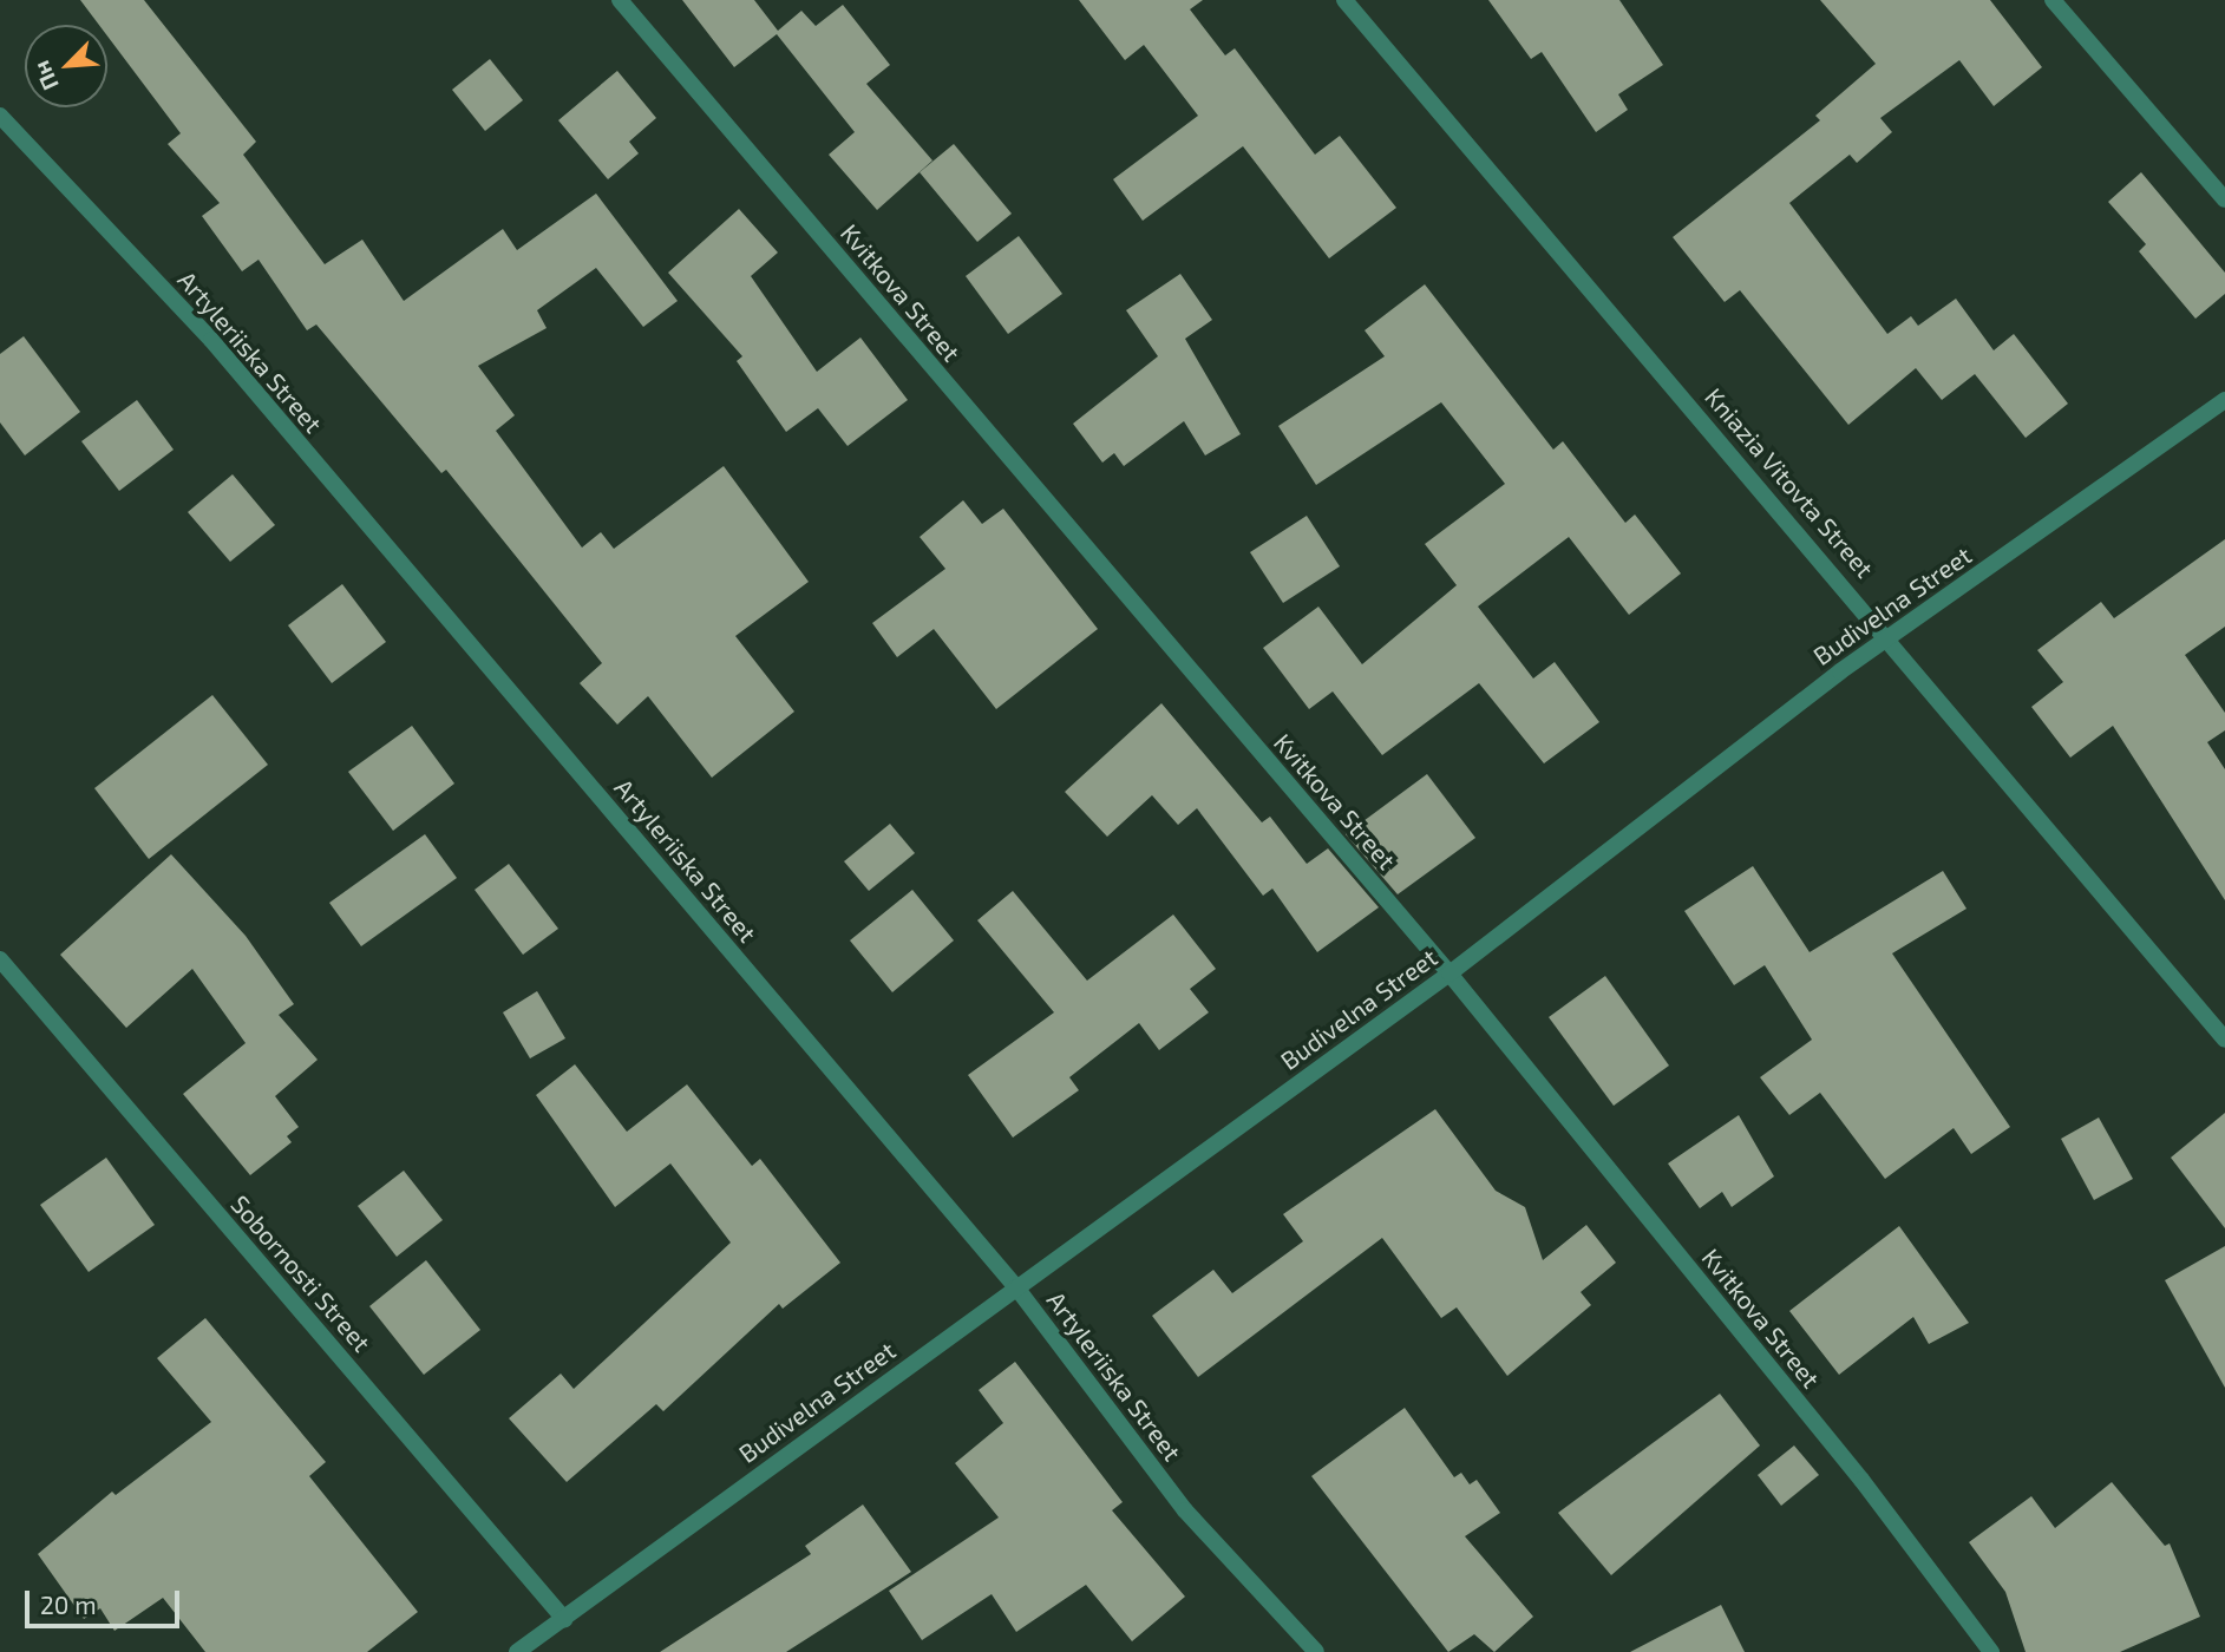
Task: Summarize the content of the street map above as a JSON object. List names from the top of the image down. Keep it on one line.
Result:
{"streets":{"street":["Kvitkova Street","Artyleriiska Street","Kniazia Vitovta Street","Budivelna Street","Sobornosti Street"]},"crossings":[["Kvitkova Street","Budivelna Street"],["Artyleriiska Street","Budivelna Street"],["Kniazia Vitovta Street","Budivelna Street"],["Budivelna Street","Sobornosti Street"]],"scale_bar":"20 m","north":"bottom left"}
